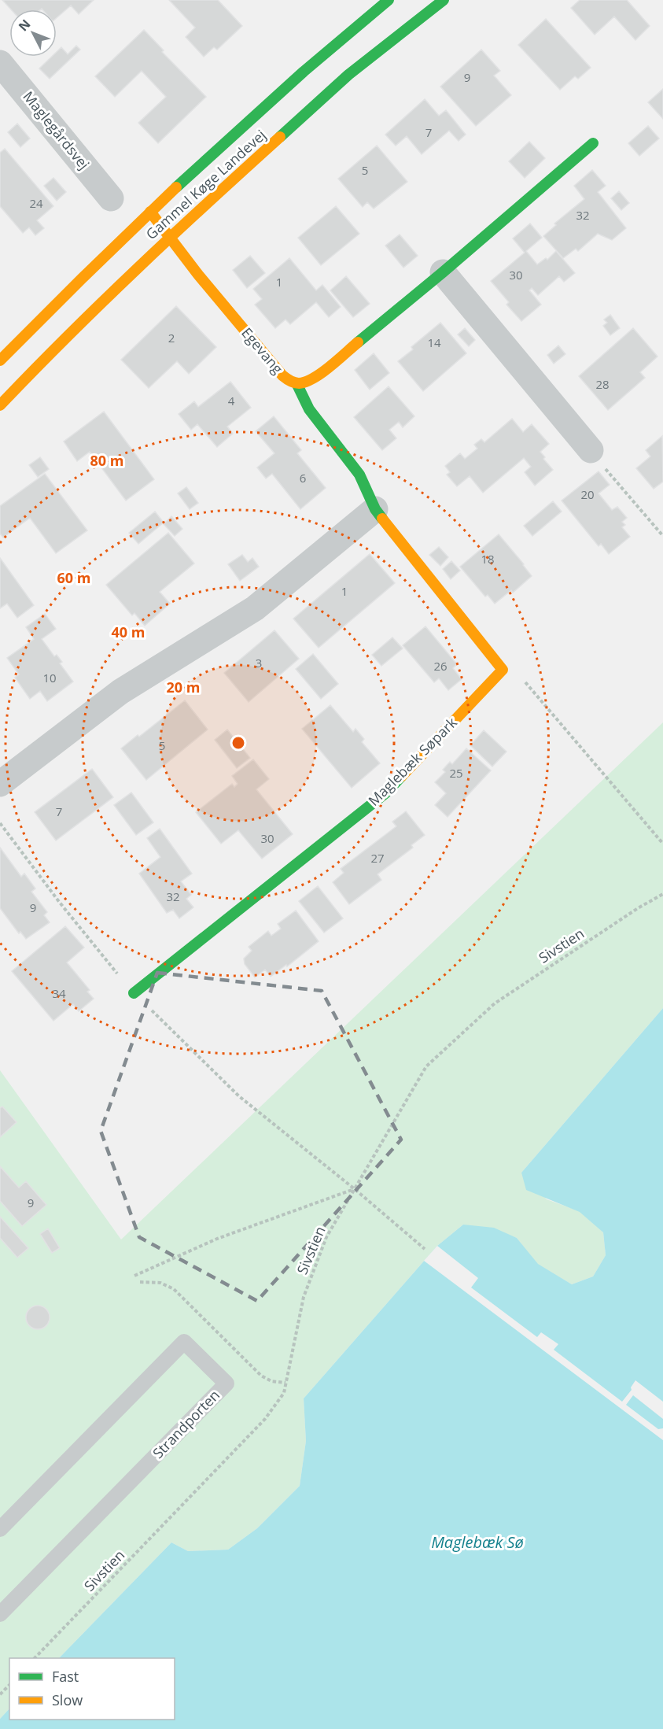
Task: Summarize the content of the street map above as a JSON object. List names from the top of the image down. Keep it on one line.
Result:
{"streets":{"street":["Maglegårdsvej","Gammel Køge Landevej","Egevang","Maglebæk Søpark"],"lane":["Strandporten"],"path":["Sivstien"]},"crossings":[["Gammel Køge Landevej","Egevang"]],"water":["Maglebæk Sø"],"house_numbers":["9","7","5","24","32","30","1","2","14","28","4","6","20","18","1","3","26","10","5","25","7","30","27","32","9","34","9"],"legend":["Fast","Slow"],"north":"top left","rings":["80 m","60 m","40 m","20 m"]}
